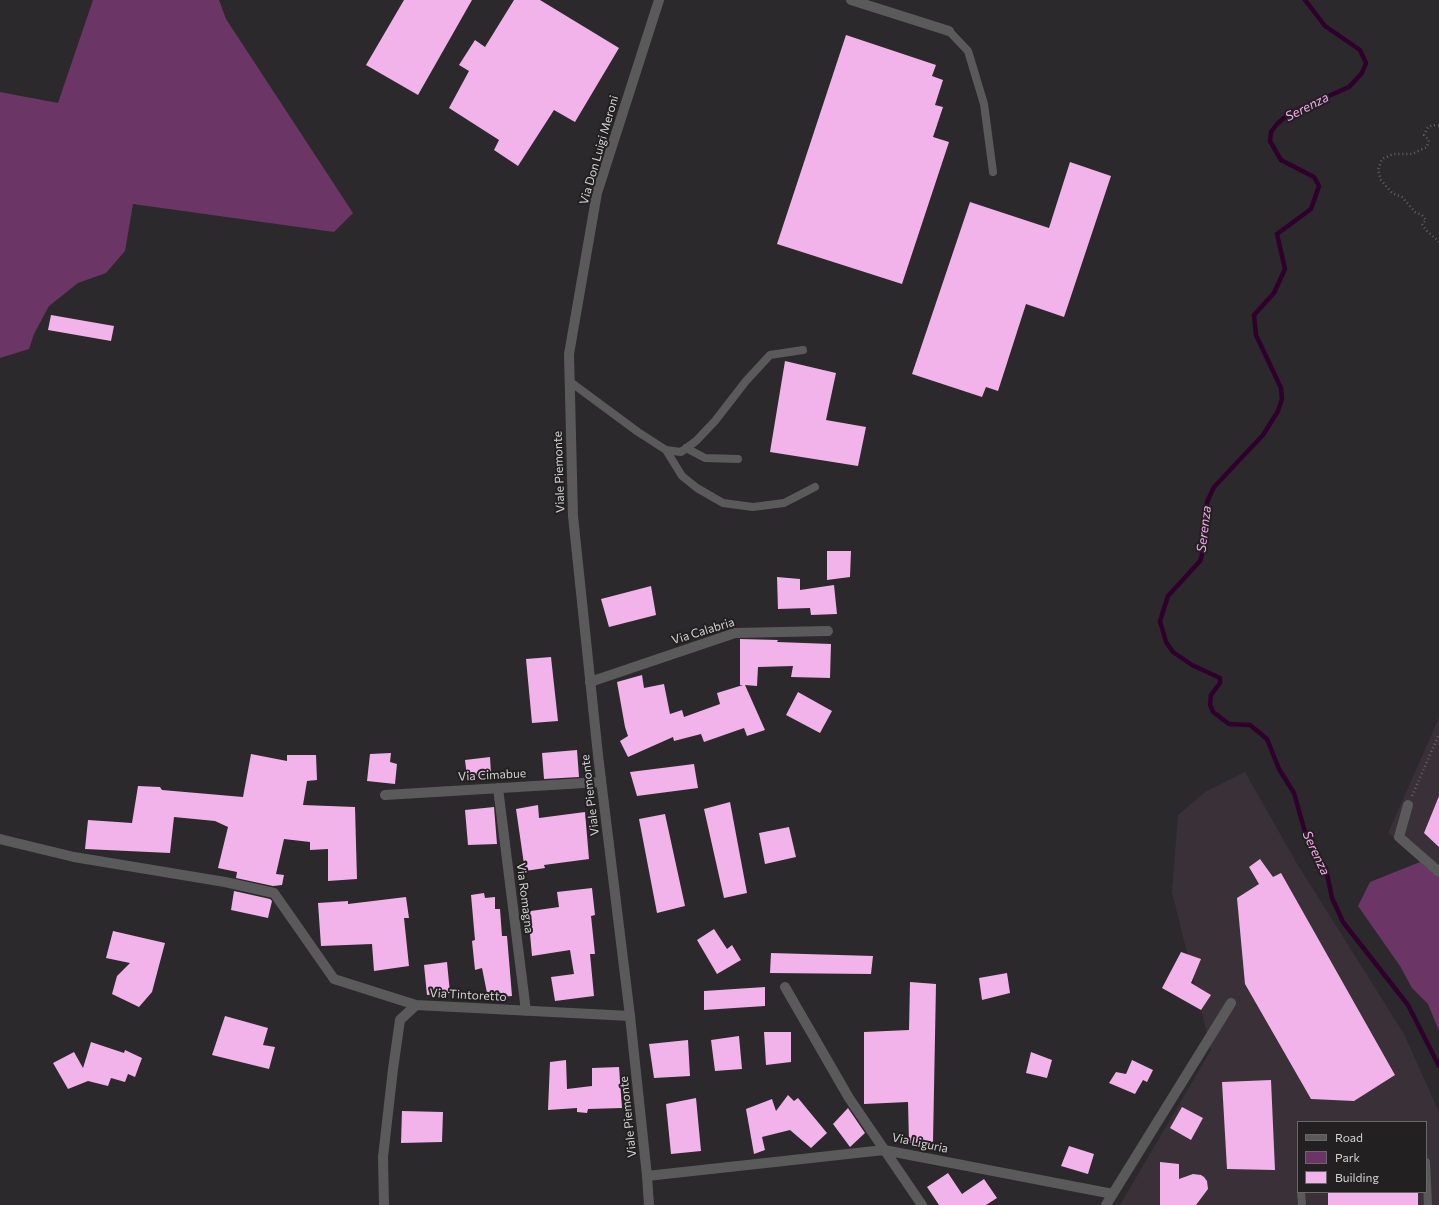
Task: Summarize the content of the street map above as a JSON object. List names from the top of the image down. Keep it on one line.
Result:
{"streets":{"street":["Via Don Luigi Meroni","Viale Piemonte","Via Calabria","Via Cimabue","Via Romagna","Via Tintoretto","Via Liguria"]},"crossings":[["Via Don Luigi Meroni","Viale Piemonte"],["Viale Piemonte","Via Calabria"],["Viale Piemonte","Via Cimabue"],["Viale Piemonte","Via Tintoretto"],["Via Cimabue","Via Romagna"],["Via Romagna","Via Tintoretto"]],"water":["Serenza"],"legend":["Road","Park","Building"]}
